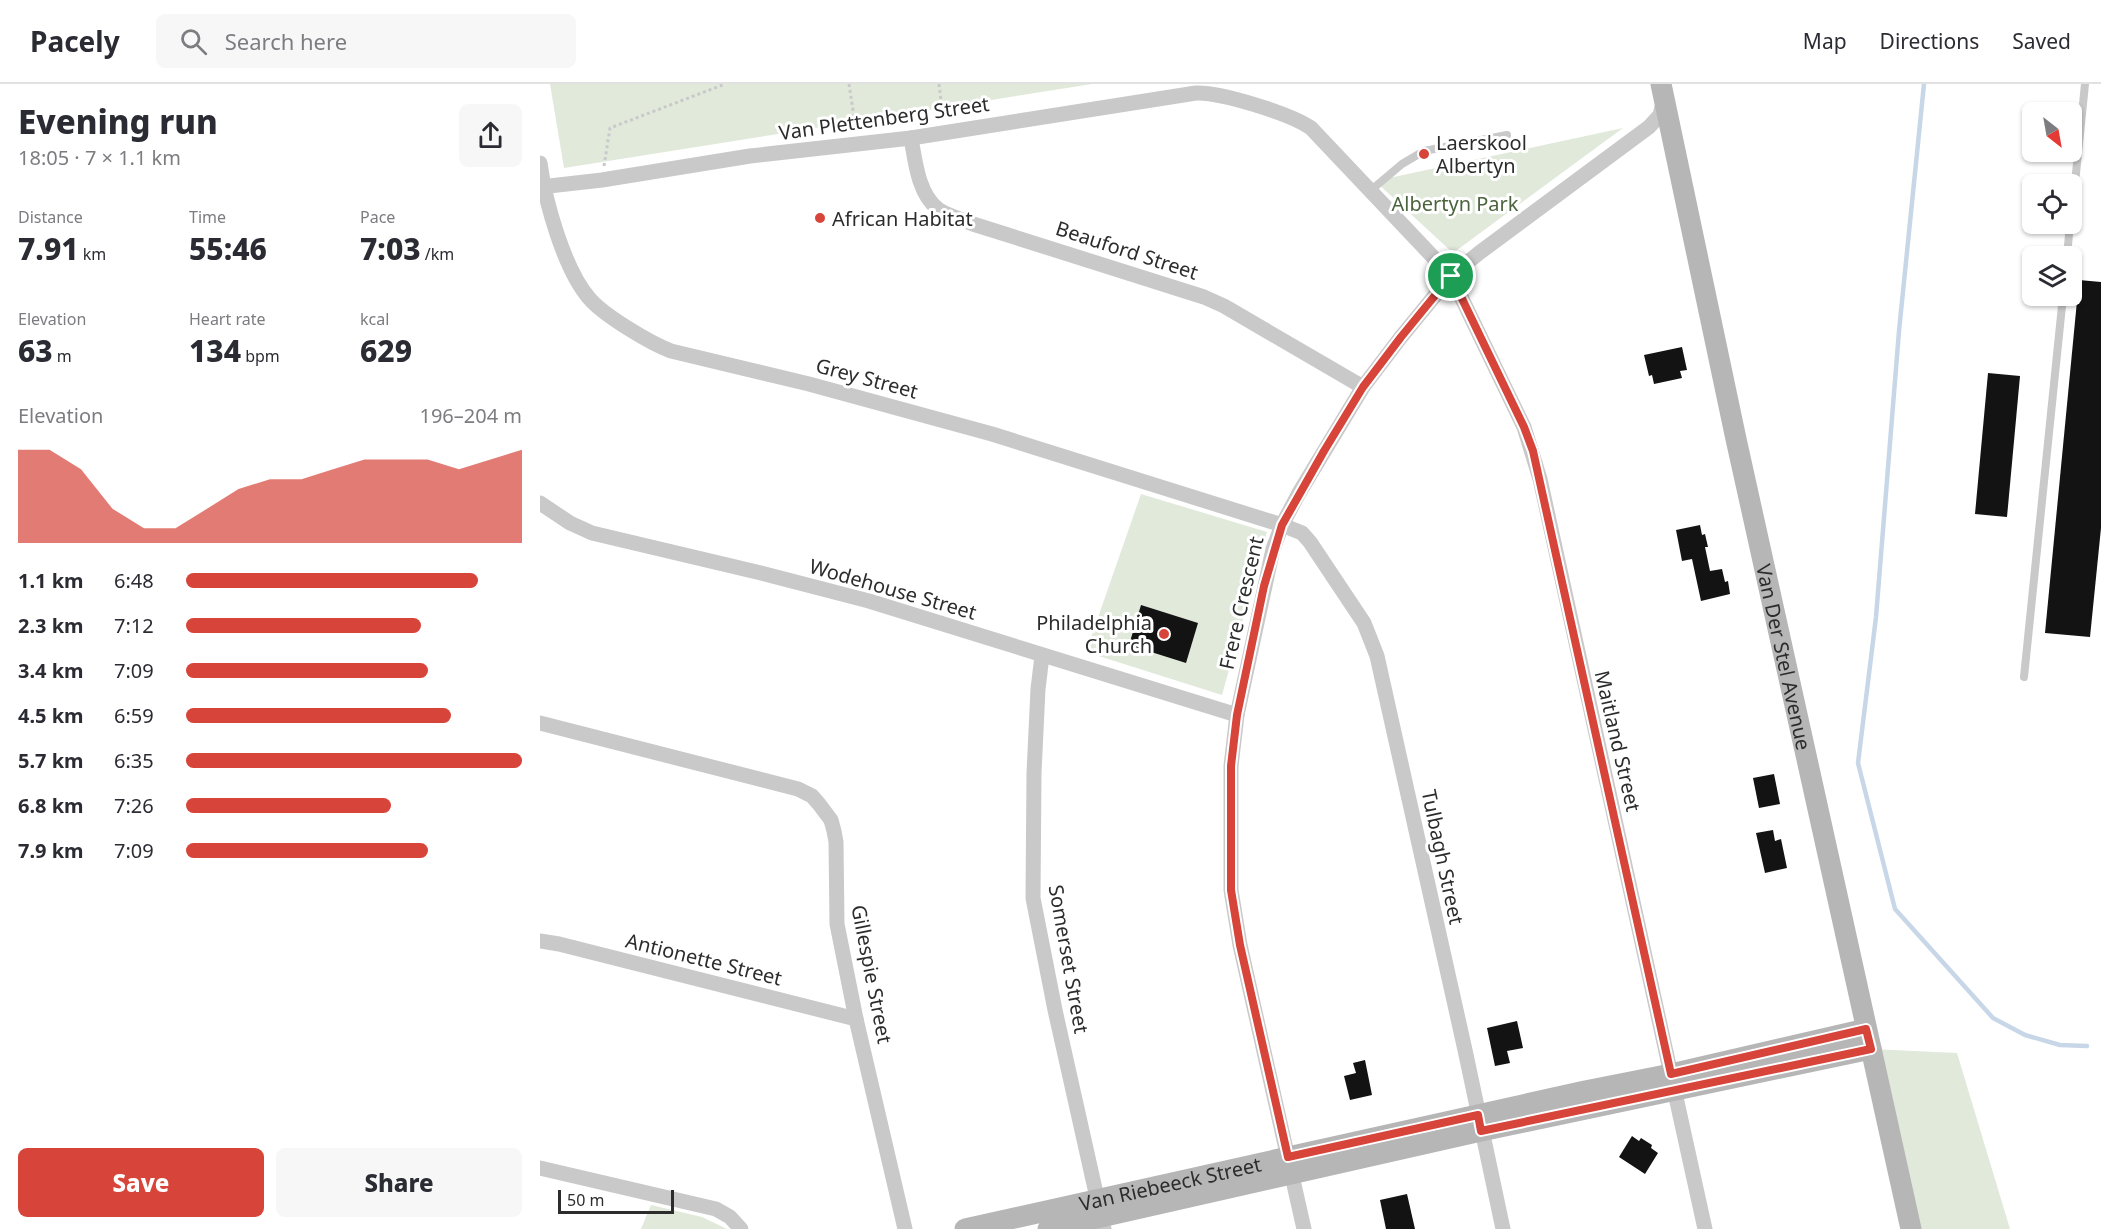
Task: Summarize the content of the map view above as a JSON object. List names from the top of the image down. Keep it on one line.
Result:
{"streets":{"street":["Van Plettenberg Street","Beauford Street","Grey Street","Wodehouse Street","Frere Crescent","Van Der Stel Avenue","Maitland Street","Tulbagh Street","Antionette Street","Somerset Street","Gillespie Street","Van Riebeeck Street"]},"crossings":[["Van Plettenberg Street","Beauford Street"],["Van Plettenberg Street","Grey Street"],["Van Plettenberg Street","Frere Crescent"],["Van Plettenberg Street","Maitland Street"],["Beauford Street","Frere Crescent"],["Grey Street","Frere Crescent"],["Grey Street","Tulbagh Street"],["Wodehouse Street","Frere Crescent"],["Wodehouse Street","Somerset Street"],["Frere Crescent","Van Der Stel Avenue"],["Frere Crescent","Maitland Street"],["Frere Crescent","Tulbagh Street"],["Frere Crescent","Van Riebeeck Street"],["Van Der Stel Avenue","Van Riebeeck Street"],["Maitland Street","Van Riebeeck Street"],["Tulbagh Street","Van Riebeeck Street"],["Antionette Street","Gillespie Street"],["Somerset Street","Van Riebeeck Street"]],"parks":["Albertyn Park"],"places":["Laerskool Albertyn","African Habitat","Philadelphia Church"],"scale_bar":"50 m","north":"bottom right","page":{"header":"Pacely","search":"Search here","nav":["Map","Directions","Saved"],"heading":["Evening run","18:05 · 7 × 1.1 km"],"stats":[["Distance","7.91 km"],["Time","55:46"],["Pace","7:03 /km"],["Elevation","63 m"],["Heart rate","134 bpm"],["kcal","629"]],"chart":["Elevation","196–204 m"],"list":[{"name":"1.1 km","note":"6:48"},{"name":"2.3 km","note":"7:12"},{"name":"3.4 km","note":"7:09"},{"name":"4.5 km","note":"6:59"},{"name":"5.7 km","note":"6:35"},{"name":"6.8 km","note":"7:26"},{"name":"7.9 km","note":"7:09"}],"buttons":["Save","Share"],"scale":"50 m"}}
